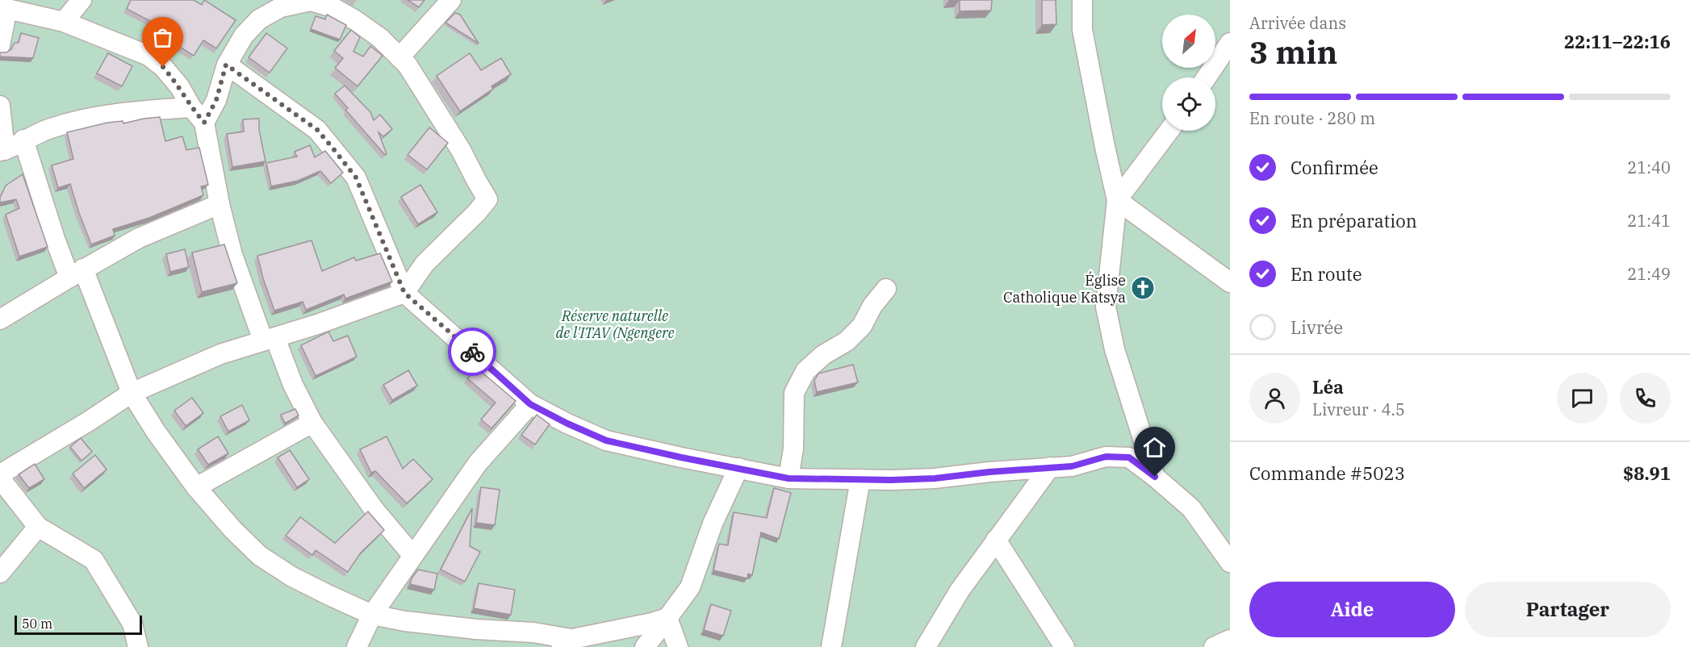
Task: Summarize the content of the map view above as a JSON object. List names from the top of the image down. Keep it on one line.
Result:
{"parks":["Réserve naturelle de l'ITAV (Ngengere"],"places":{"church":["Église Catholique Katsya"]},"scale_bar":"50 m","north":"top right","page":{"heading":["3 min","Arrivée dans","22:11–22:16"],"panel":["Léa","Livreur · 4.5","Commande #5023","$8.91"],"bar":"En route · 280 m","list":[["Confirmée","21:40"],["En préparation","21:41"],["En route","21:49"],"Livrée"],"buttons":["Aide","Partager"],"scale":"50 m"}}
